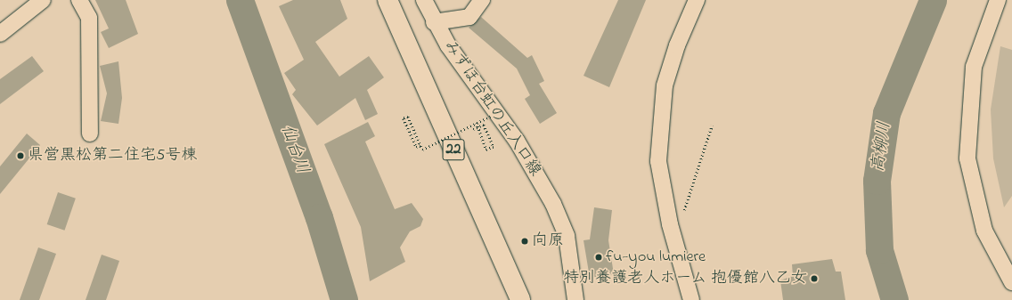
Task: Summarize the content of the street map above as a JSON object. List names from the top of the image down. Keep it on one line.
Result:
{"streets":{"main road":["22"],"street":["みずほ台虹の丘入口線"]},"water":["高柳川","仙台川"],"places":["県営黒松第二住宅5号棟","向原","fu-you lumiere","特別養護老人ホーム 抱優館八乙女"]}
